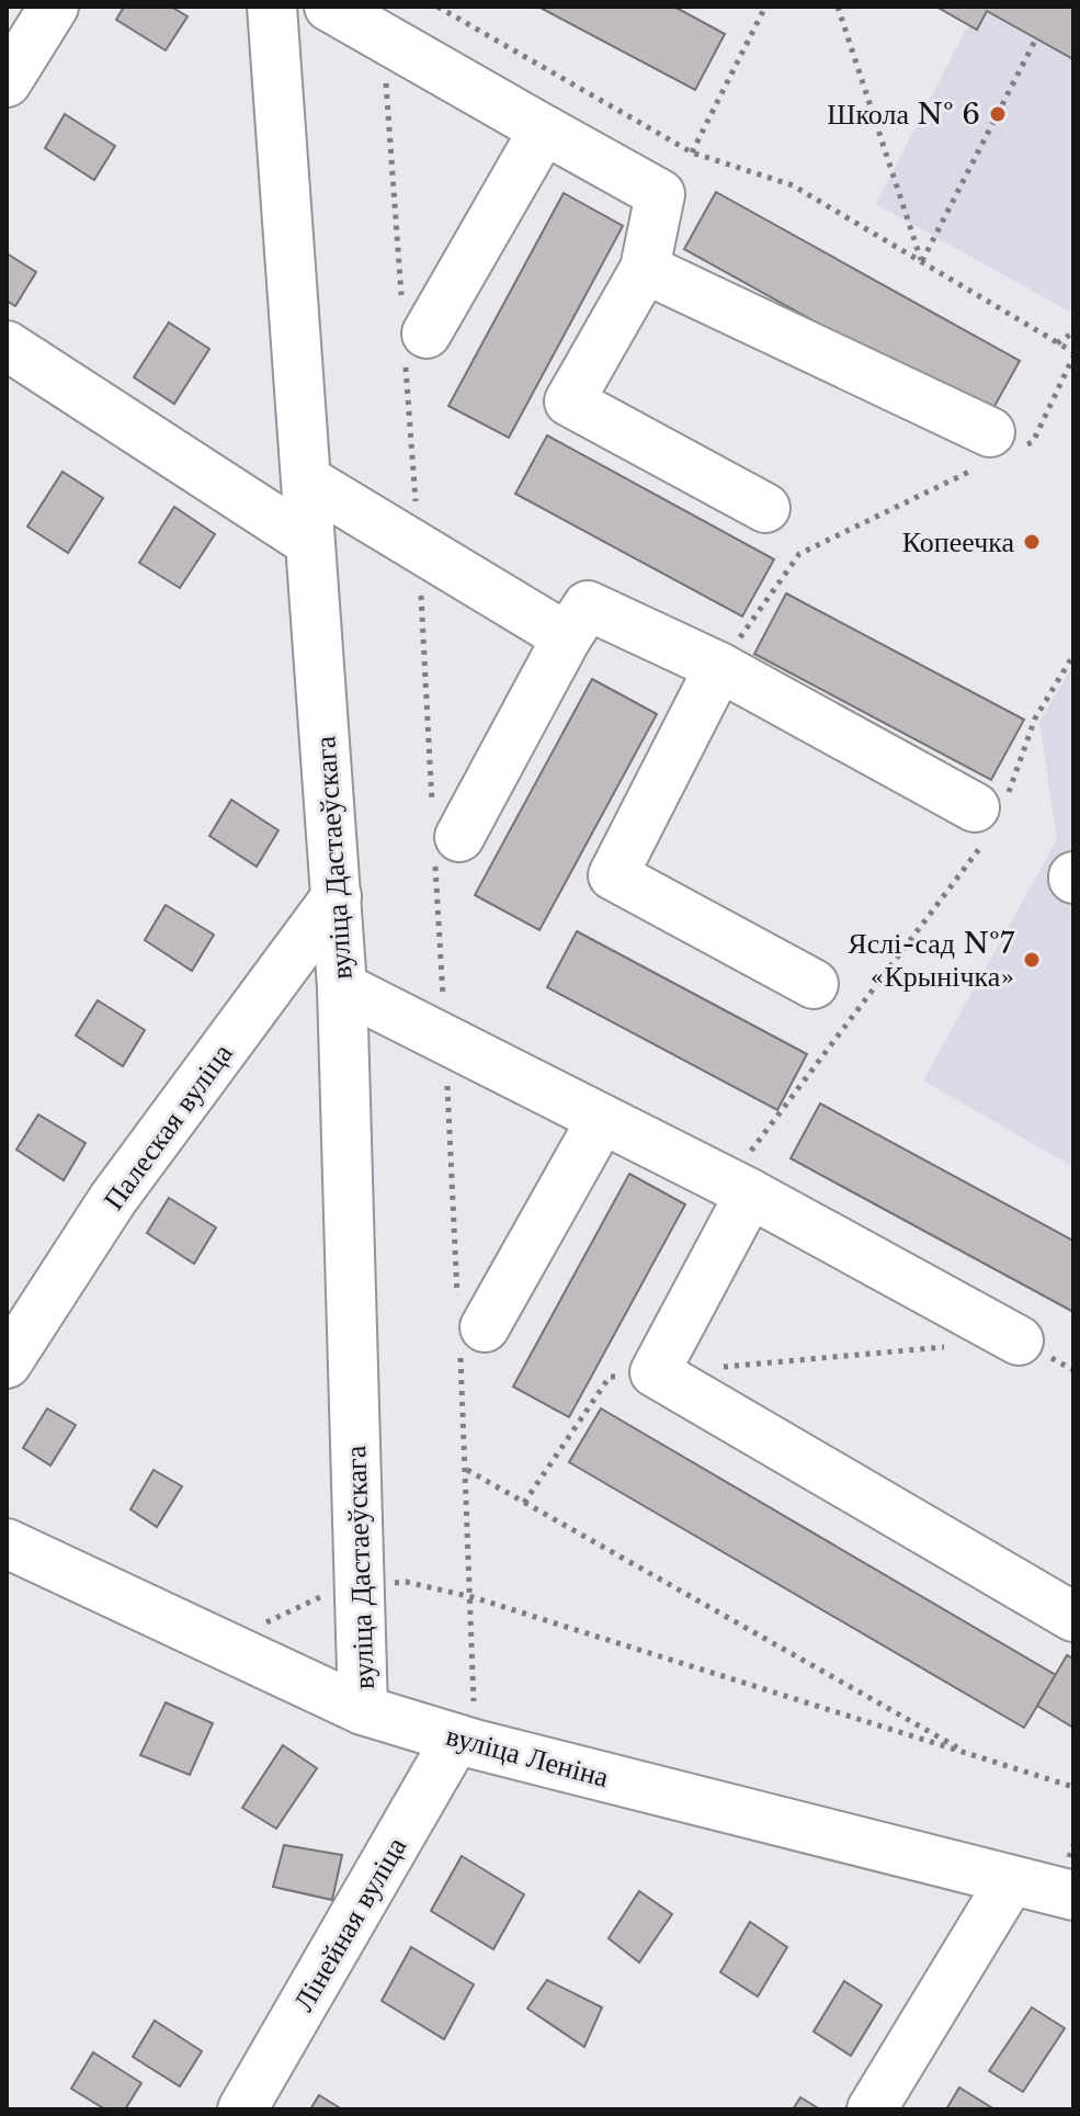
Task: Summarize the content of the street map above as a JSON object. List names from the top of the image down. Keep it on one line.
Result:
{"streets":{"street":["вуліца Дастаеўскага","Палеская вуліца","вуліца Леніна","Лінейная вуліца"]},"crossings":[["вуліца Дастаеўскага","Палеская вуліца"],["вуліца Дастаеўскага","вуліца Леніна"],["вуліца Леніна","Лінейная вуліца"]],"places":["Школа № 6","Копеечка","Яслі-сад №7 «Крынічка»"]}
